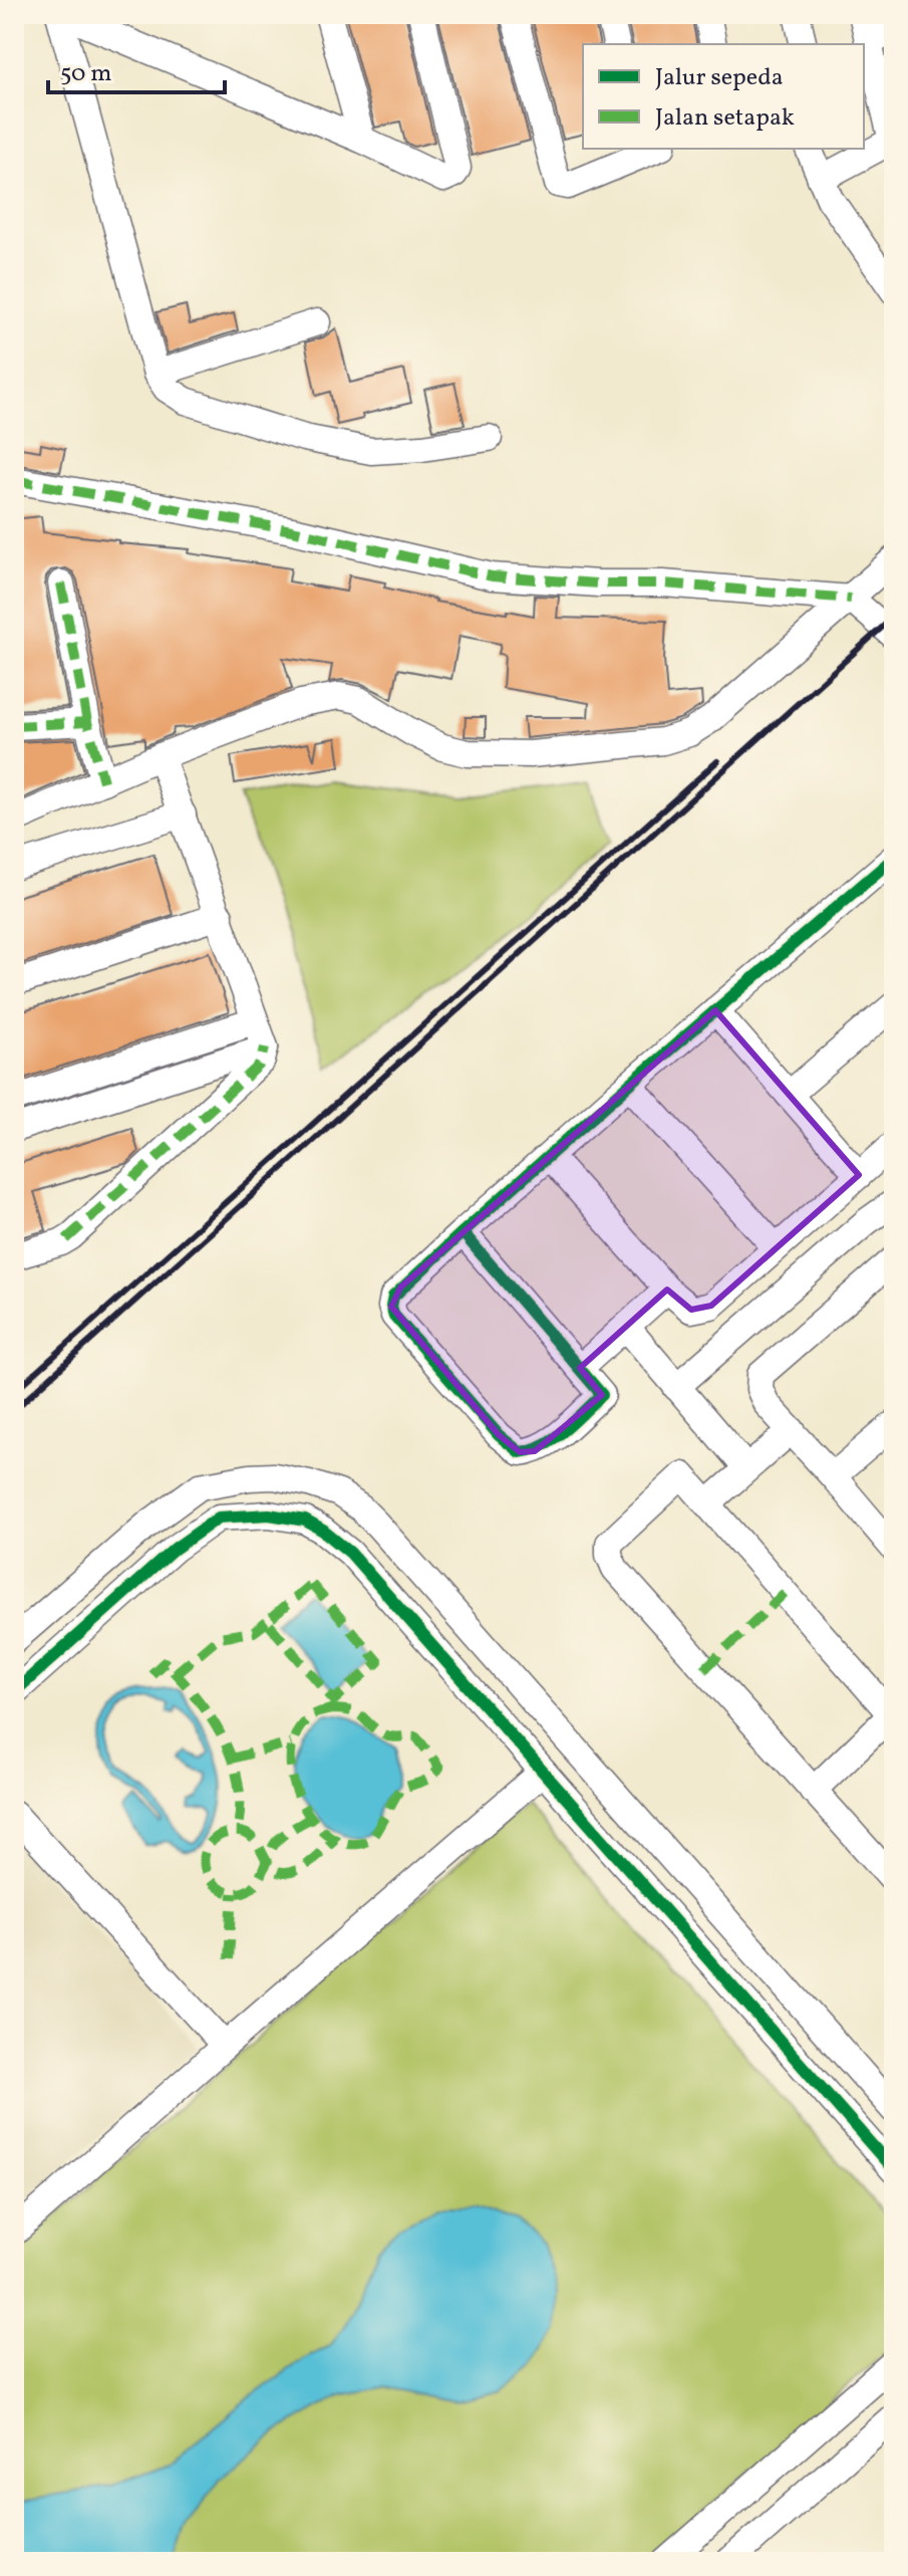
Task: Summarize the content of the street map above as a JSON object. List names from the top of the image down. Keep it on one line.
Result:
{"legend":["Jalur sepeda","Jalan setapak"],"scale_bar":"50 m"}
